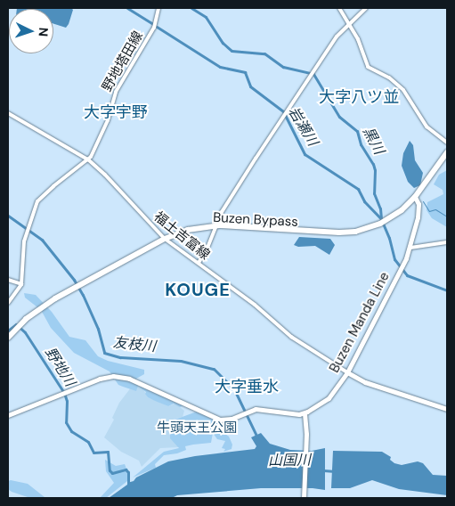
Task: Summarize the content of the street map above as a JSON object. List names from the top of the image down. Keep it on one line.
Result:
{"streets":{"highway":["Buzen Bypass"],"main road":["野地塔田線","福土吉富線","Buzen Manda Line"]},"crossings":[["野地塔田線","福土吉富線"],["Buzen Bypass","福土吉富線"],["Buzen Bypass","Buzen Manda Line"],["福土吉富線","Buzen Manda Line"]],"districts":["大字八ツ並","大字宇野","KOUGE","大字垂水"],"water":["岩瀬川","黒川","友枝川","野地川","山国川"],"parks":["牛頭天王公園"],"north":"right"}
